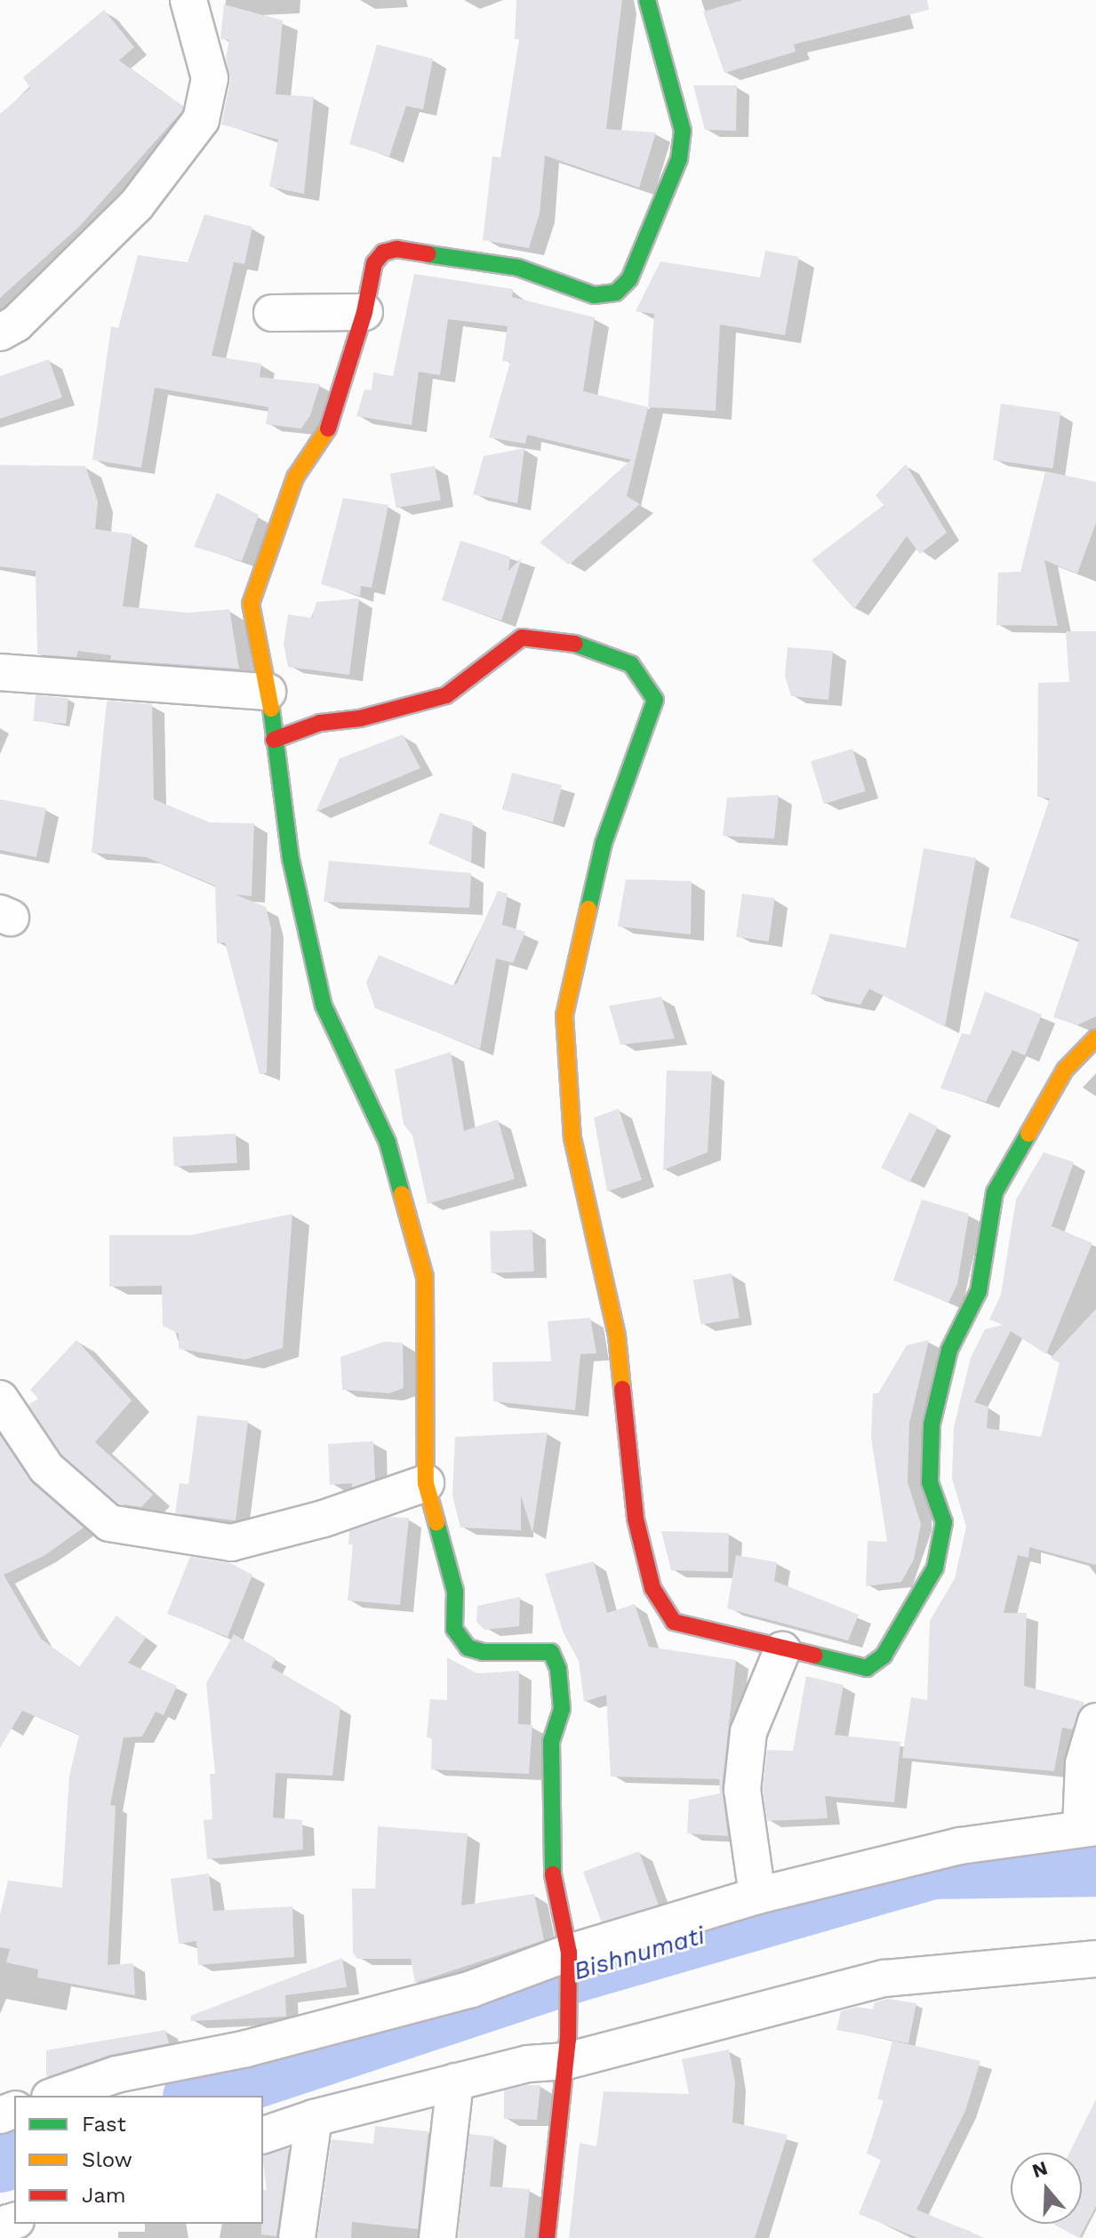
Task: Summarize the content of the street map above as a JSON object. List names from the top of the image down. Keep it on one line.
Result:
{"water":["Bishnumati"],"legend":["Fast","Slow","Jam"],"north":"top"}
